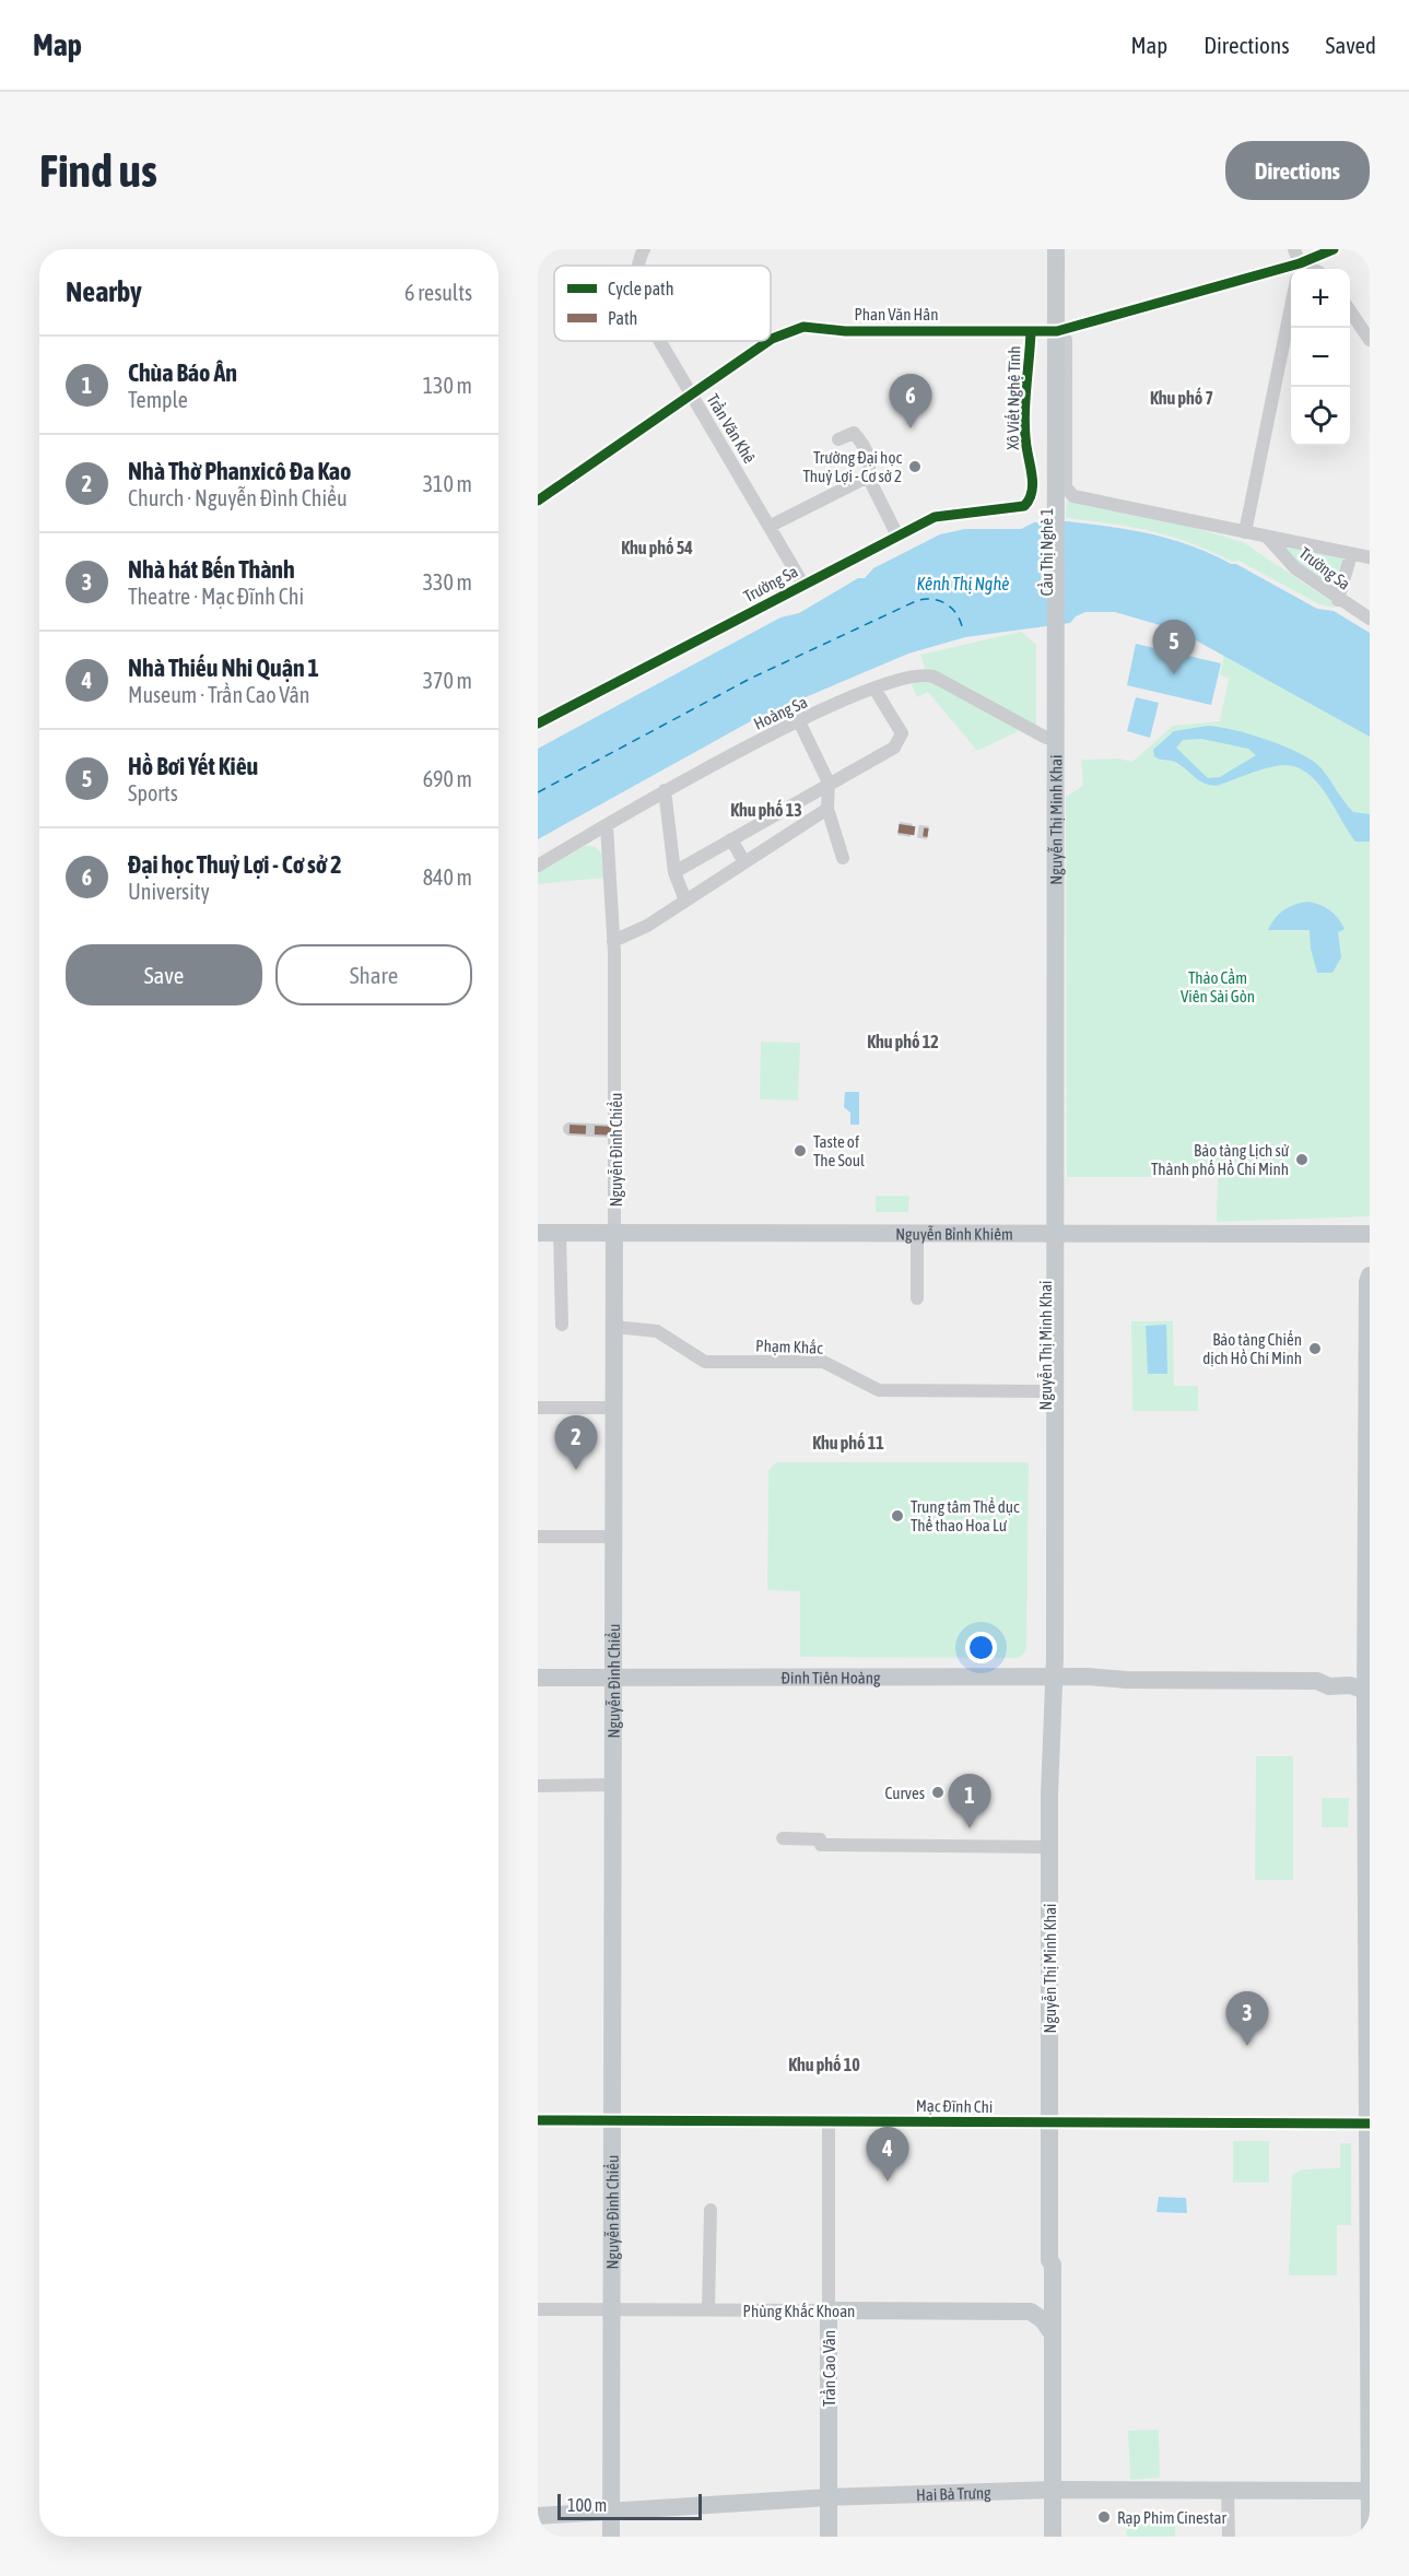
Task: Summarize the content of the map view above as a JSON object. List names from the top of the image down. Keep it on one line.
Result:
{"streets":{"main road":["Xô Viết Nghệ Tĩnh","Cầu Thị Nghè 1","Nguyễn Thị Minh Khai","Nguyễn Đình Chiểu","Nguyễn Bỉnh Khiêm","Đinh Tiên Hoàng","Phùng Khắc Khoan","Trần Cao Vân","Hai Bà Trưng"],"street":["Phan Văn Hân","Trần Văn Khê","Trường Sa","Hoàng Sa","Phạm Khắc","Mạc Đĩnh Chi"]},"crossings":[["Phan Văn Hân","Xô Viết Nghệ Tĩnh"],["Phan Văn Hân","Trần Văn Khê"],["Xô Viết Nghệ Tĩnh","Cầu Thị Nghè 1"],["Xô Viết Nghệ Tĩnh","Trường Sa"],["Trần Văn Khê","Trường Sa"],["Cầu Thị Nghè 1","Nguyễn Thị Minh Khai"],["Hoàng Sa","Nguyễn Thị Minh Khai"],["Hoàng Sa","Nguyễn Đình Chiểu"],["Nguyễn Thị Minh Khai","Nguyễn Bỉnh Khiêm"],["Nguyễn Thị Minh Khai","Phạm Khắc"],["Nguyễn Thị Minh Khai","Đinh Tiên Hoàng"],["Nguyễn Thị Minh Khai","Mạc Đĩnh Chi"],["Nguyễn Thị Minh Khai","Phùng Khắc Khoan"],["Nguyễn Thị Minh Khai","Hai Bà Trưng"],["Nguyễn Đình Chiểu","Nguyễn Bỉnh Khiêm"],["Nguyễn Đình Chiểu","Phạm Khắc"],["Nguyễn Đình Chiểu","Đinh Tiên Hoàng"],["Nguyễn Đình Chiểu","Mạc Đĩnh Chi"],["Nguyễn Đình Chiểu","Phùng Khắc Khoan"],["Nguyễn Đình Chiểu","Hai Bà Trưng"],["Mạc Đĩnh Chi","Trần Cao Vân"],["Phùng Khắc Khoan","Trần Cao Vân"],["Trần Cao Vân","Hai Bà Trưng"]],"districts":["Khu phố 7","Khu phố 54","Khu phố 13","Khu phố 12","Khu phố 11","Khu phố 10"],"water":["Kênh Thị Nghè"],"parks":["Thảo Cầm Viên Sài Gòn"],"places":["Trường Đại học Thuỷ Lợi - Cơ sở 2","Taste of The Soul","Bảo tàng Lịch sử Thành phố Hồ Chí Minh","Bảo tàng Chiến dịch Hồ Chí Minh","Trung tâm Thể dục Thể thao Hoa Lư","Curves","Rạp Phim Cinestar"],"legend":["Cycle path","Path"],"scale_bar":"100 m","page":{"header":"Map","nav":["Map","Directions","Saved"],"buttons":["Directions",["Save","Share"]],"title":"Find us","heading":["Nearby","6 results"],"map_buttons":["+","−"],"list":[{"mark":"1","name":"Chùa Báo Ân","note":"Temple","value":"130 m"},{"mark":"2","name":"Nhà Thờ Phanxicô Đa Kao","note":"Church · Nguyễn Đình Chiểu","value":"310 m"},{"mark":"3","name":"Nhà hát Bến Thành","note":"Theatre · Mạc Đĩnh Chi","value":"330 m"},{"mark":"4","name":"Nhà Thiếu Nhi Quận 1","note":"Museum · Trần Cao Vân","value":"370 m"},{"mark":"5","name":"Hồ Bơi Yết Kiêu","note":"Sports","value":"690 m"},{"mark":"6","name":"Đại học Thuỷ Lợi - Cơ sở 2","note":"University","value":"840 m"}],"pins":["6","5","2","1","3","4"],"scale":"100 m"}}
